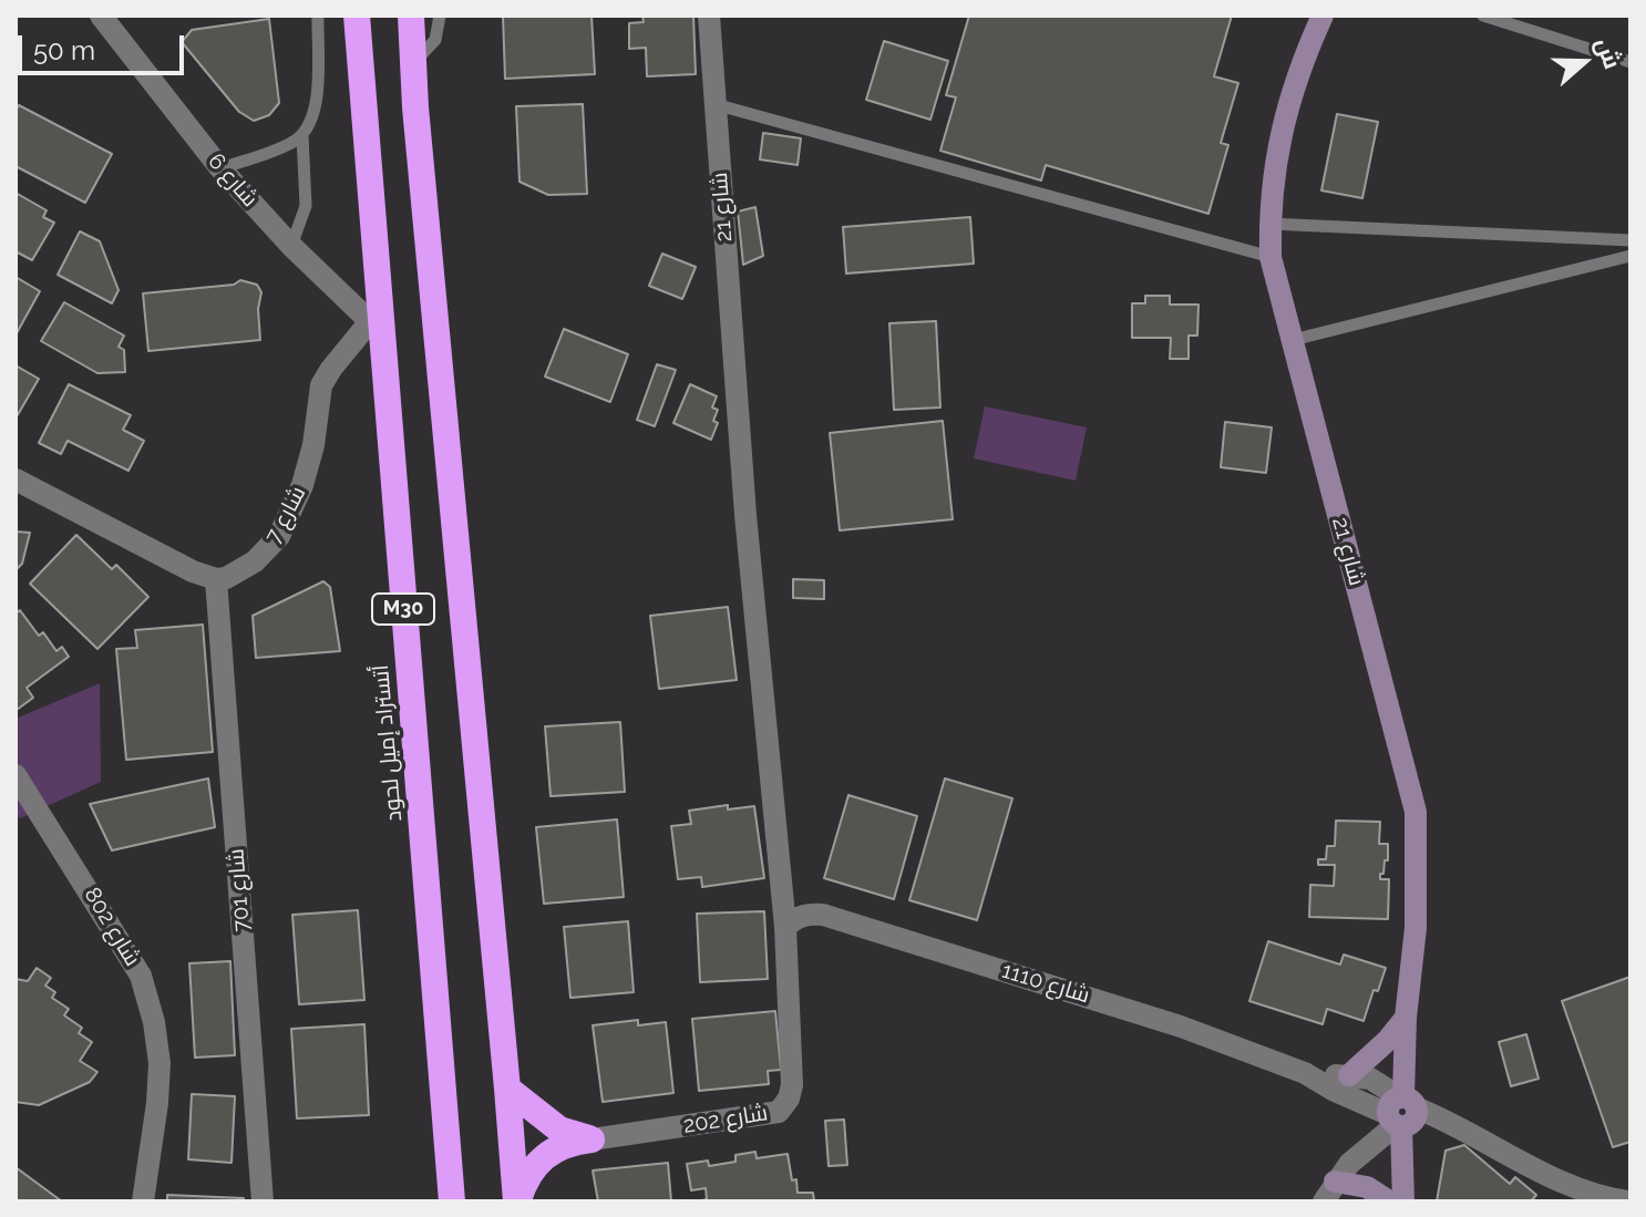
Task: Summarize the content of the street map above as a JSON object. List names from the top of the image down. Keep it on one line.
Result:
{"streets":{"highway":["M30","أتستراد إميل لحود"],"main road":["شارع 21"],"street":["شارع 6","شارع 7","شارع 701","شارع 802","شارع 1110","شارع 202"]},"crossings":[["شارع 6","شارع 7"],["شارع 6","أتستراد إميل لحود"],["شارع 21","شارع 1110"],["شارع 21","شارع 202"],["شارع 7","أتستراد إميل لحود"],["شارع 7","شارع 701"],["شارع 1110","شارع 202"]],"scale_bar":"50 m","north":"right"}
